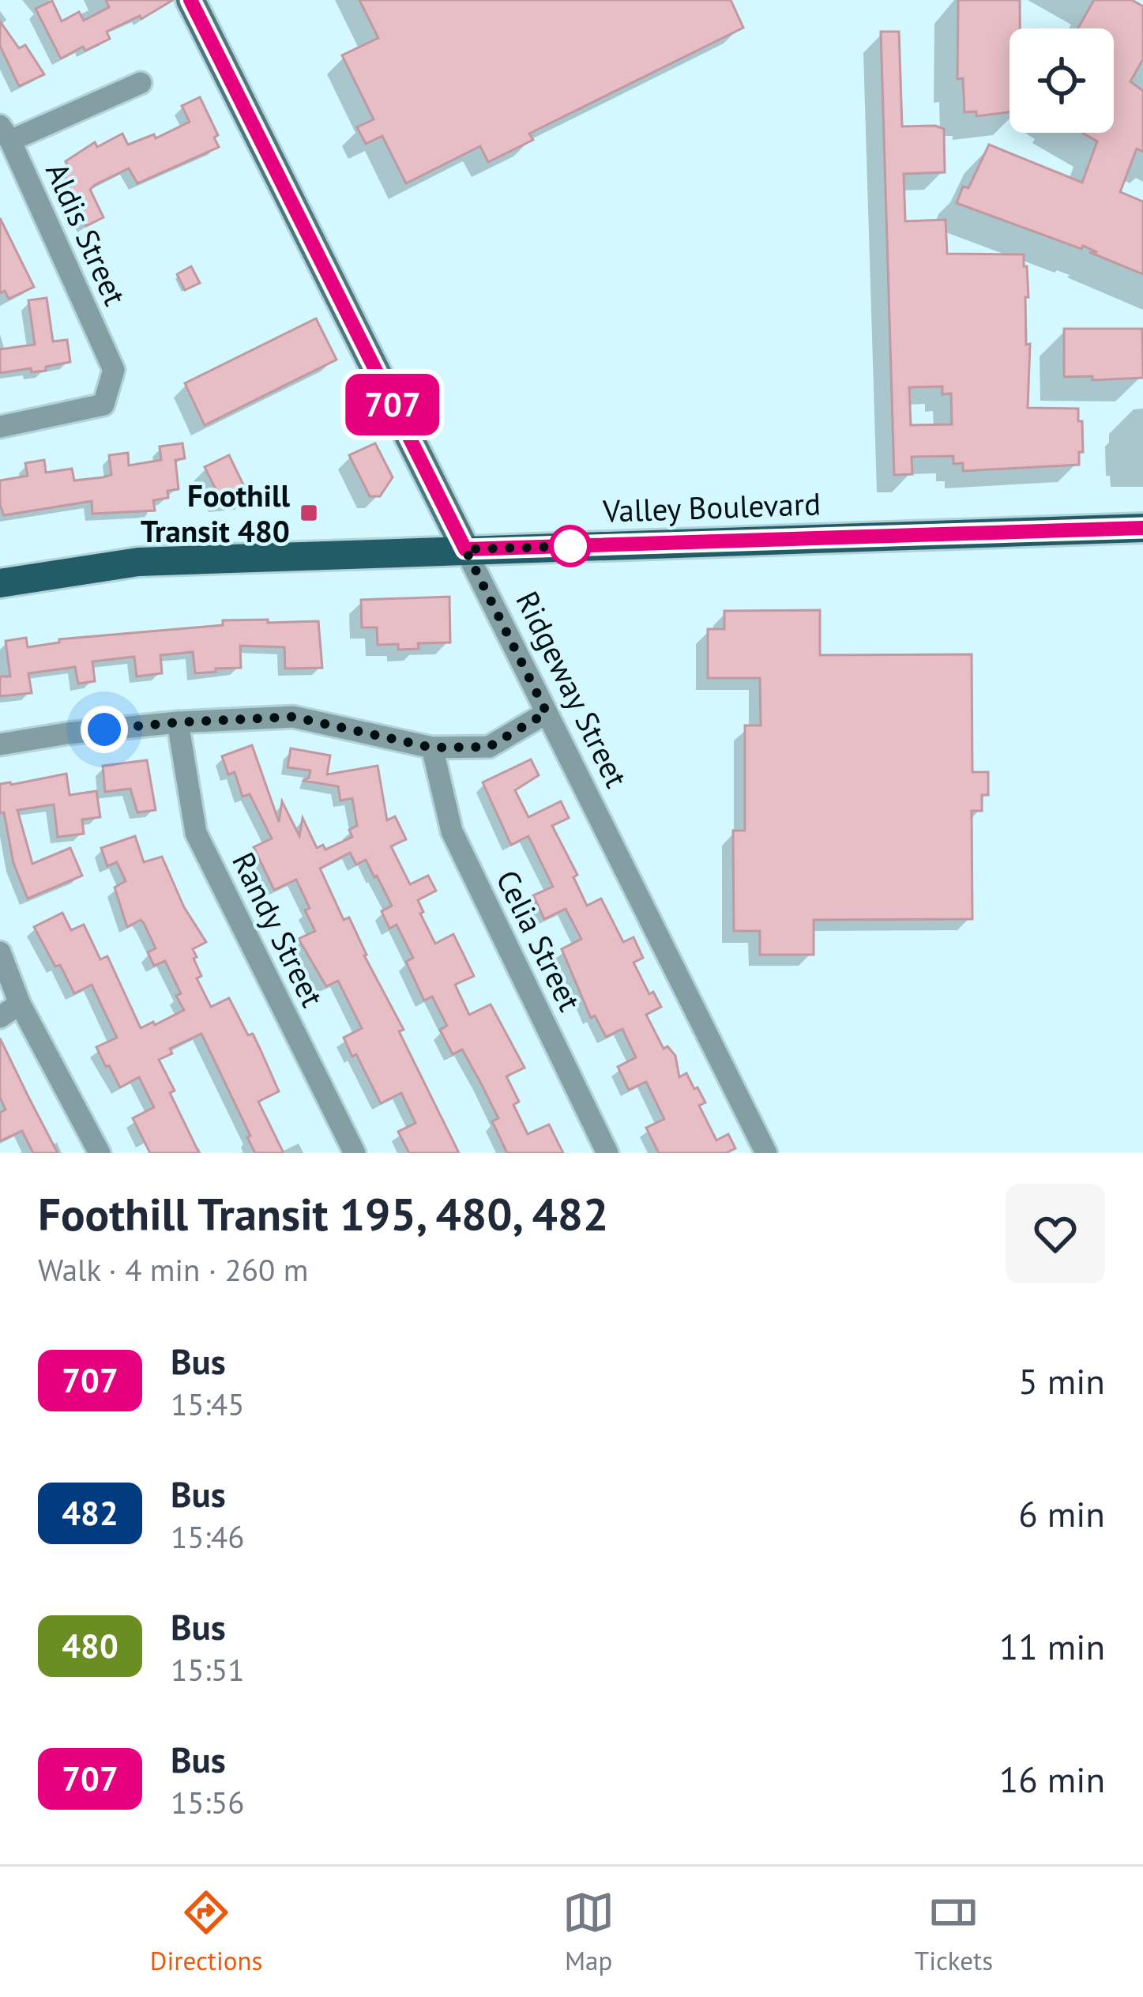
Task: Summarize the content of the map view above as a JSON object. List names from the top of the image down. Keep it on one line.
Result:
{"streets":{"main road":["Valley Boulevard"],"street":["Aldis Street","Ridgeway Street","Randy Street","Celia Street"]},"crossings":[["Valley Boulevard","Ridgeway Street"]],"places":{"transit":["Foothill Transit 480"]},"lines":["bus line 707"],"page":{"on_map":"707","heading":["Foothill Transit 195, 480, 482","Walk · 4 min · 260 m"],"list":[{"mark":"707","name":"Bus","note":"15:45","value":"5 min"},{"mark":"482","name":"Bus","note":"15:46","value":"6 min"},{"mark":"480","name":"Bus","note":"15:51","value":"11 min"},{"mark":"707","name":"Bus","note":"15:56","value":"16 min"}],"tabs":["Directions","Map","Tickets"]}}
